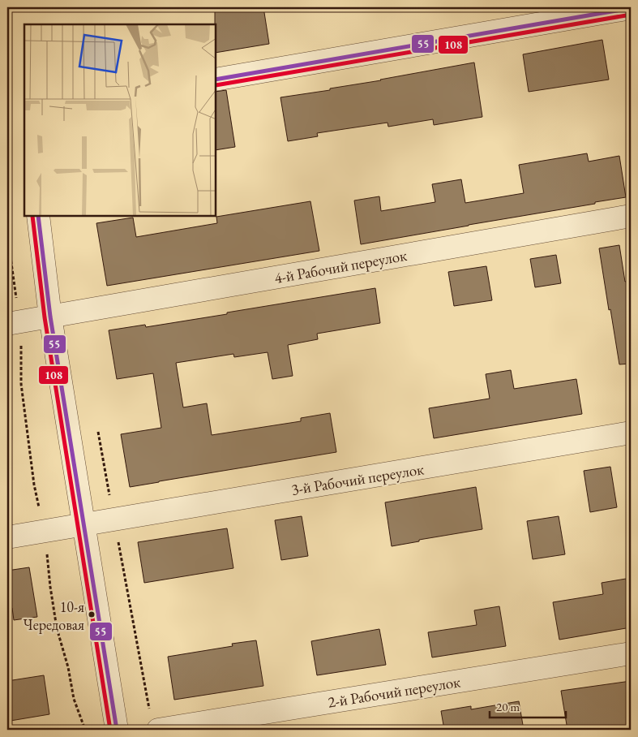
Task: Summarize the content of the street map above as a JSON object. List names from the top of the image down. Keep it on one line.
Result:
{"streets":{"street":["4-й Рабочий переулок","3-й Рабочий переулок","2-й Рабочий переулок"]},"places":["10-я Чередовая"],"lines":["transit line 55","transit line 108"],"scale_bar":"20 m"}
